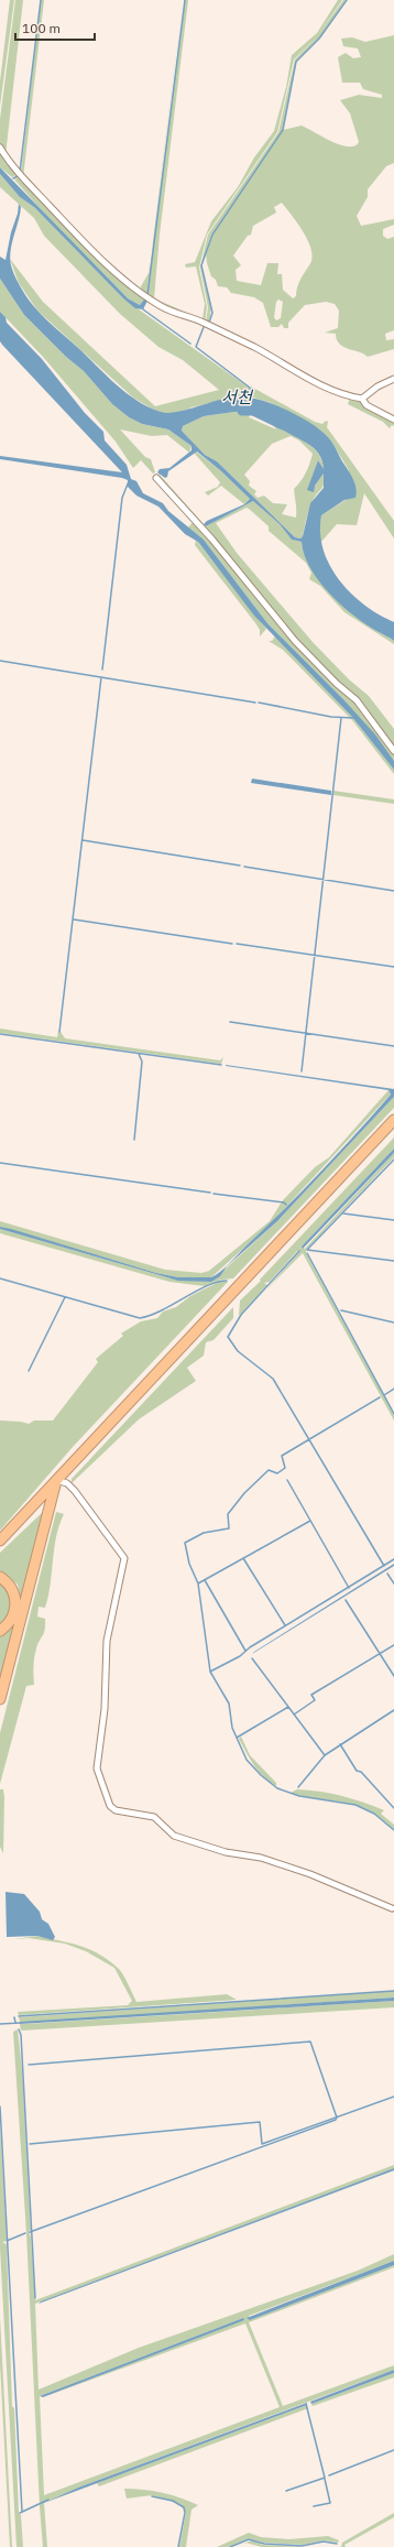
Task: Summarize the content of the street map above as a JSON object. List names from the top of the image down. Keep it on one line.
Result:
{"water":["서천"],"scale_bar":"100 m"}
